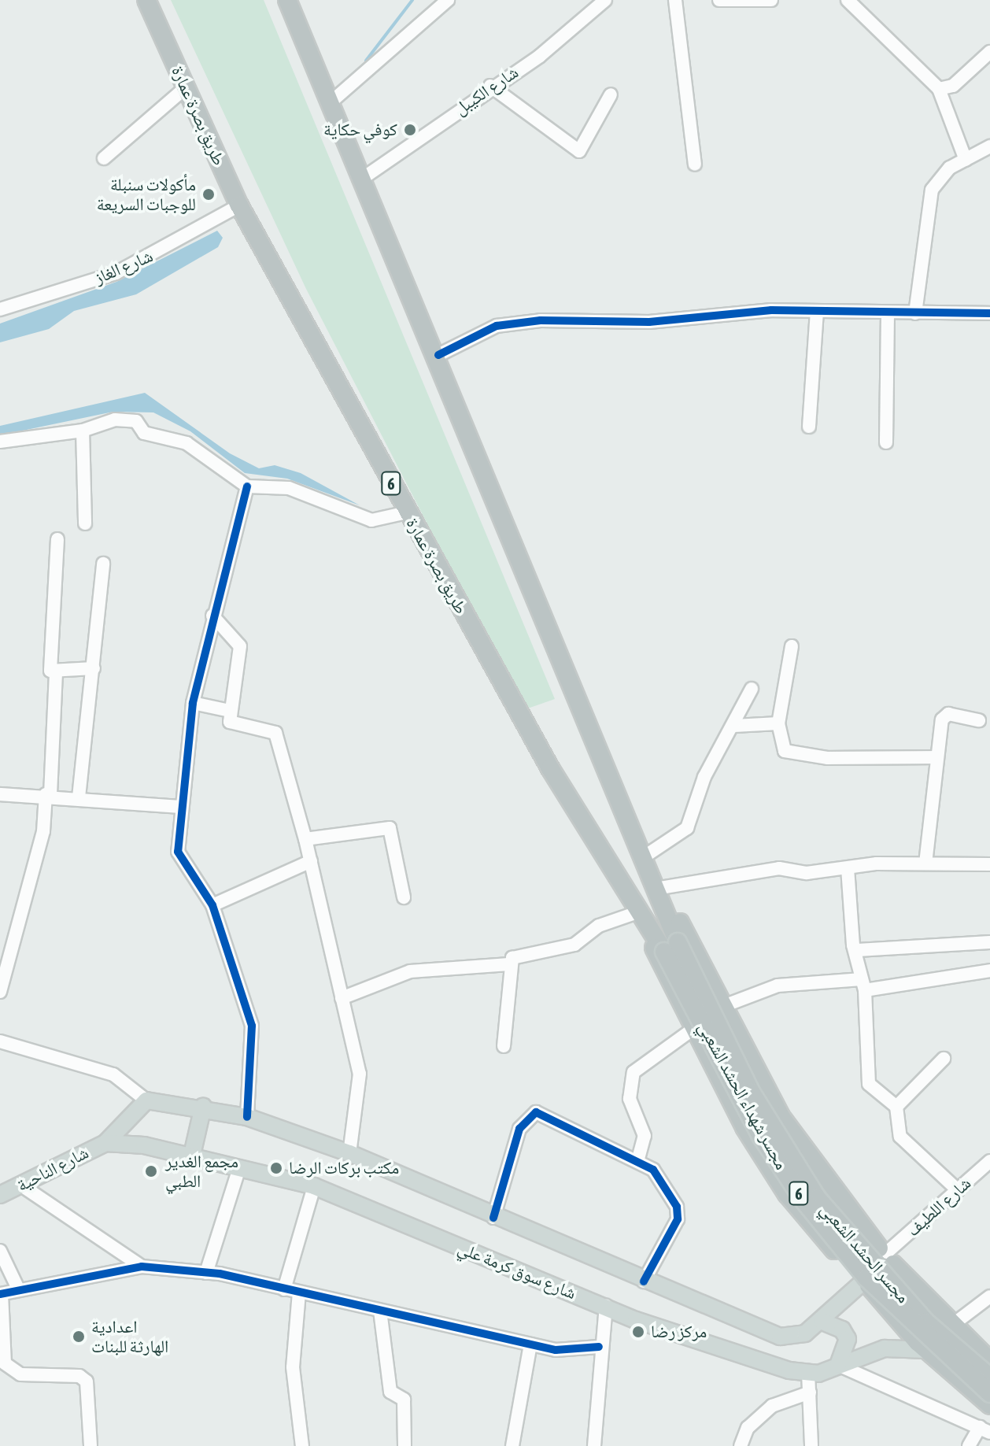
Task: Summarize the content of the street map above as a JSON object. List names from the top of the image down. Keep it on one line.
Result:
{"streets":{"highway":["طريق بصرة عمارة","6","مجسر شهداء الحشد الشعبي","مجسر الحشد الشعبي"],"main road":["شارع الناحية","شارع سوق كرمة علي"],"street":["شارع الكيبل","شارع الغاز","شارع اللطيف"]},"crossings":[["شارع الكيبل","6"],["طريق بصرة عمارة","شارع الغاز"],["طريق بصرة عمارة","6"],["طريق بصرة عمارة","مجسر شهداء الحشد الشعبي"],["طريق بصرة عمارة","مجسر الحشد الشعبي"],["6","مجسر شهداء الحشد الشعبي"],["6","مجسر الحشد الشعبي"],["مجسر شهداء الحشد الشعبي","مجسر الحشد الشعبي"],["شارع الناحية","شارع سوق كرمة علي"]],"places":["كوفي حكاية","مأكولات سنبلة للوجبات السريعة","مكتب بركات الرضا","مجمع الغدير الطبي","مركز رضا","اعدادية الهارثة للبنات"]}
